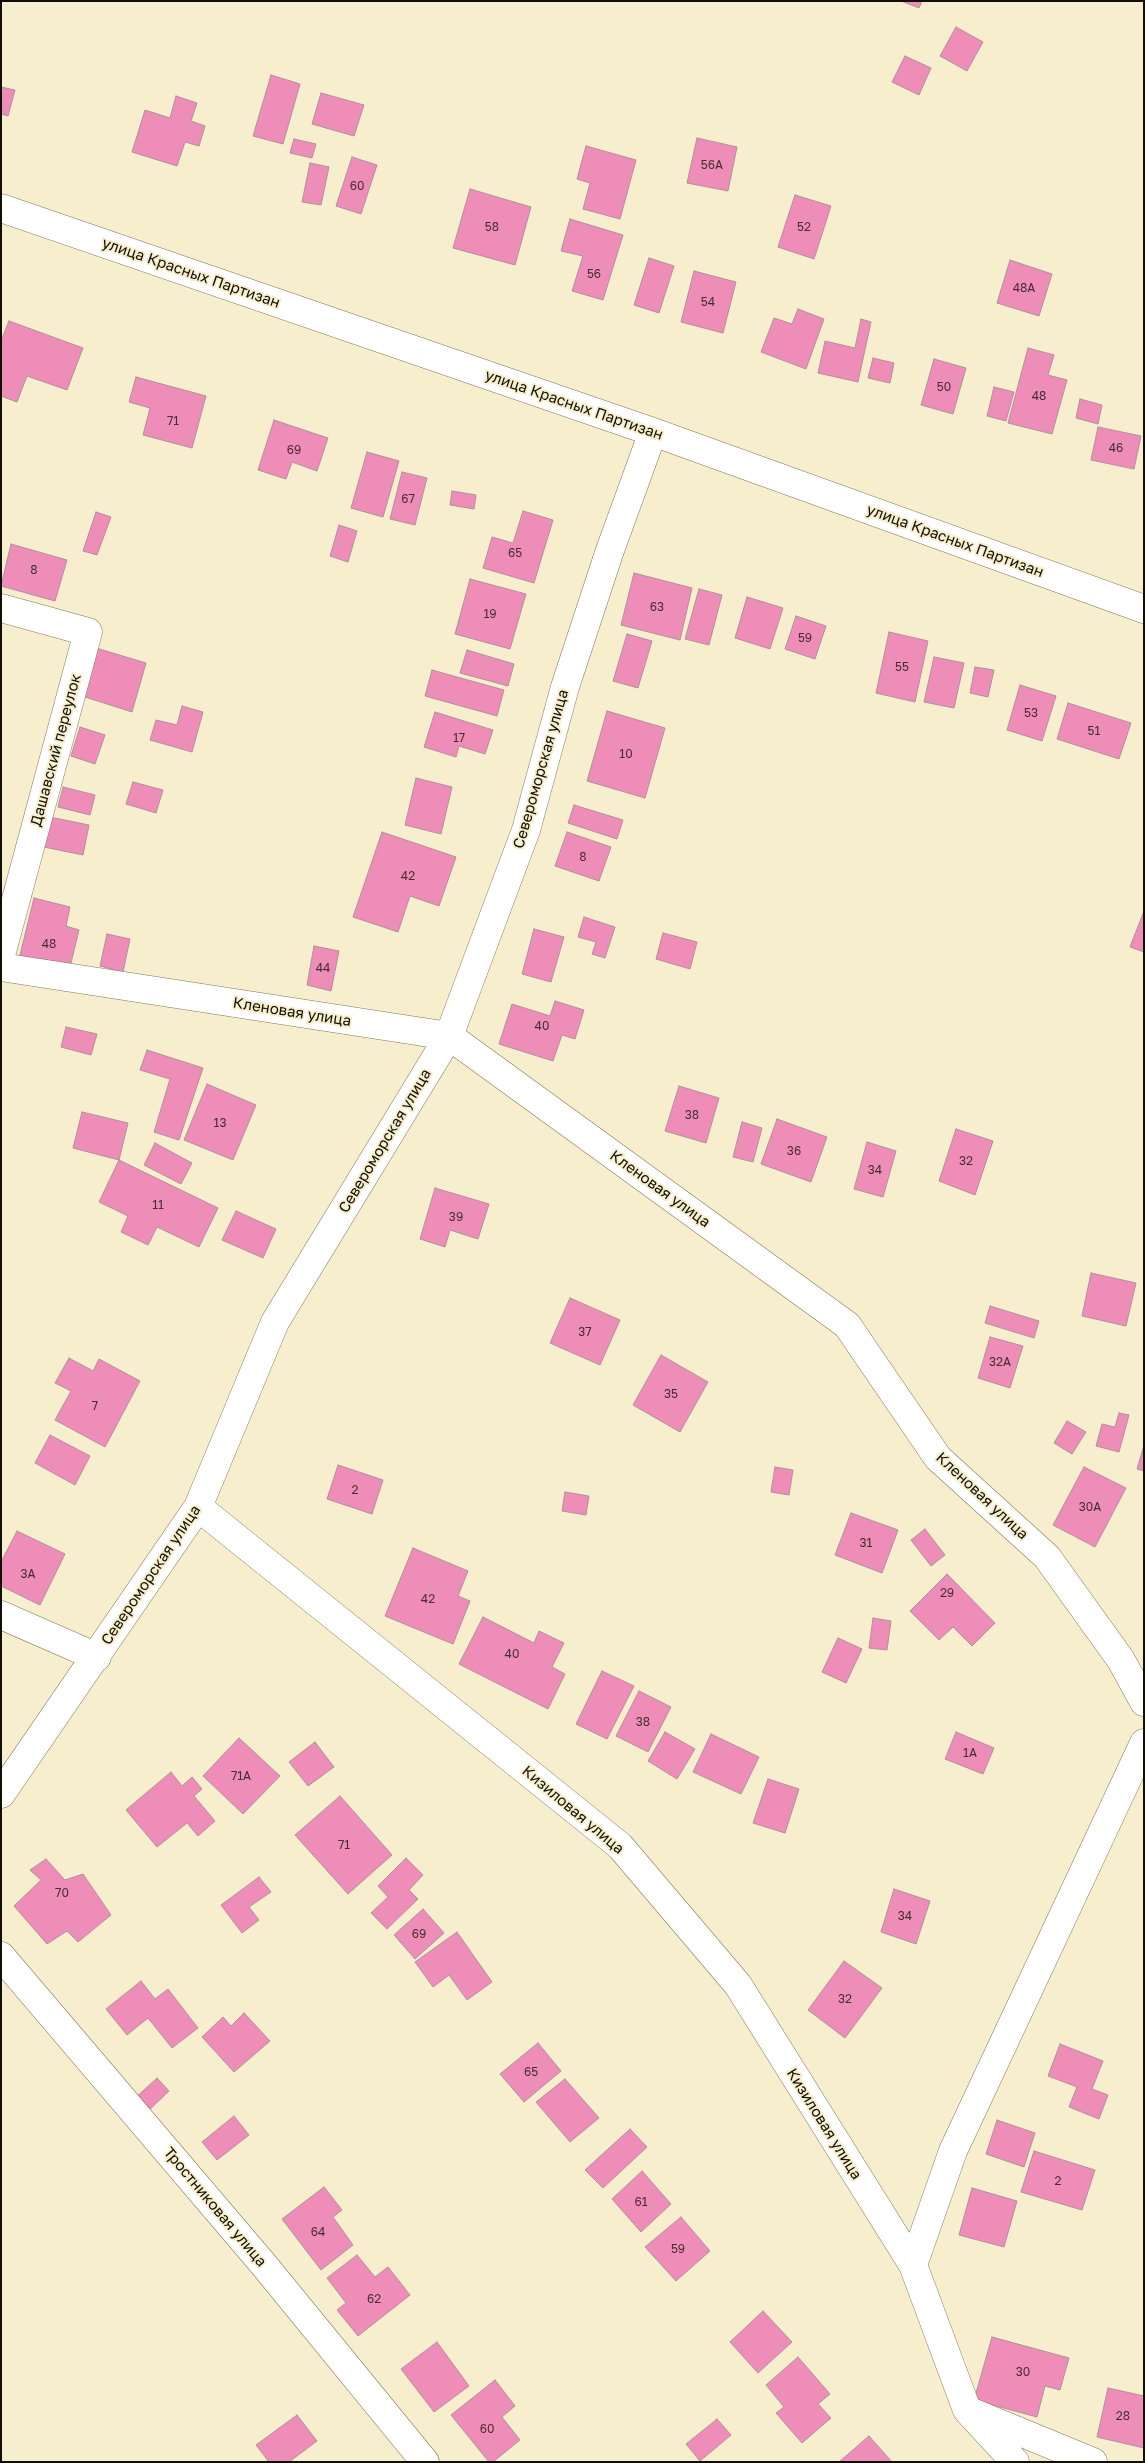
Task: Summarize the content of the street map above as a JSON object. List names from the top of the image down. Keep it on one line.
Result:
{"streets":{"street":["улица Красных Партизан","Дашавский переулок","Североморская улица","Кленовая улица","Кизиловая улица","Тростниковая улица"]},"crossings":[["улица Красных Партизан","Североморская улица"],["Североморская улица","Кленовая улица"],["Североморская улица","Кизиловая улица"]],"house_numbers":["56А","60","58","52","56","48А","54","50","48","71","46","69","67","65","8","63","19","59","55","53","51","17","10","8","42","48","44","40","38","13","36","32","34","11","39","37","32А","35","7","2","30А","31","3А","29","42","40","38","1А","71А","71","70","34","69","32","65","2","61","64","59","62","30","28","60"]}
